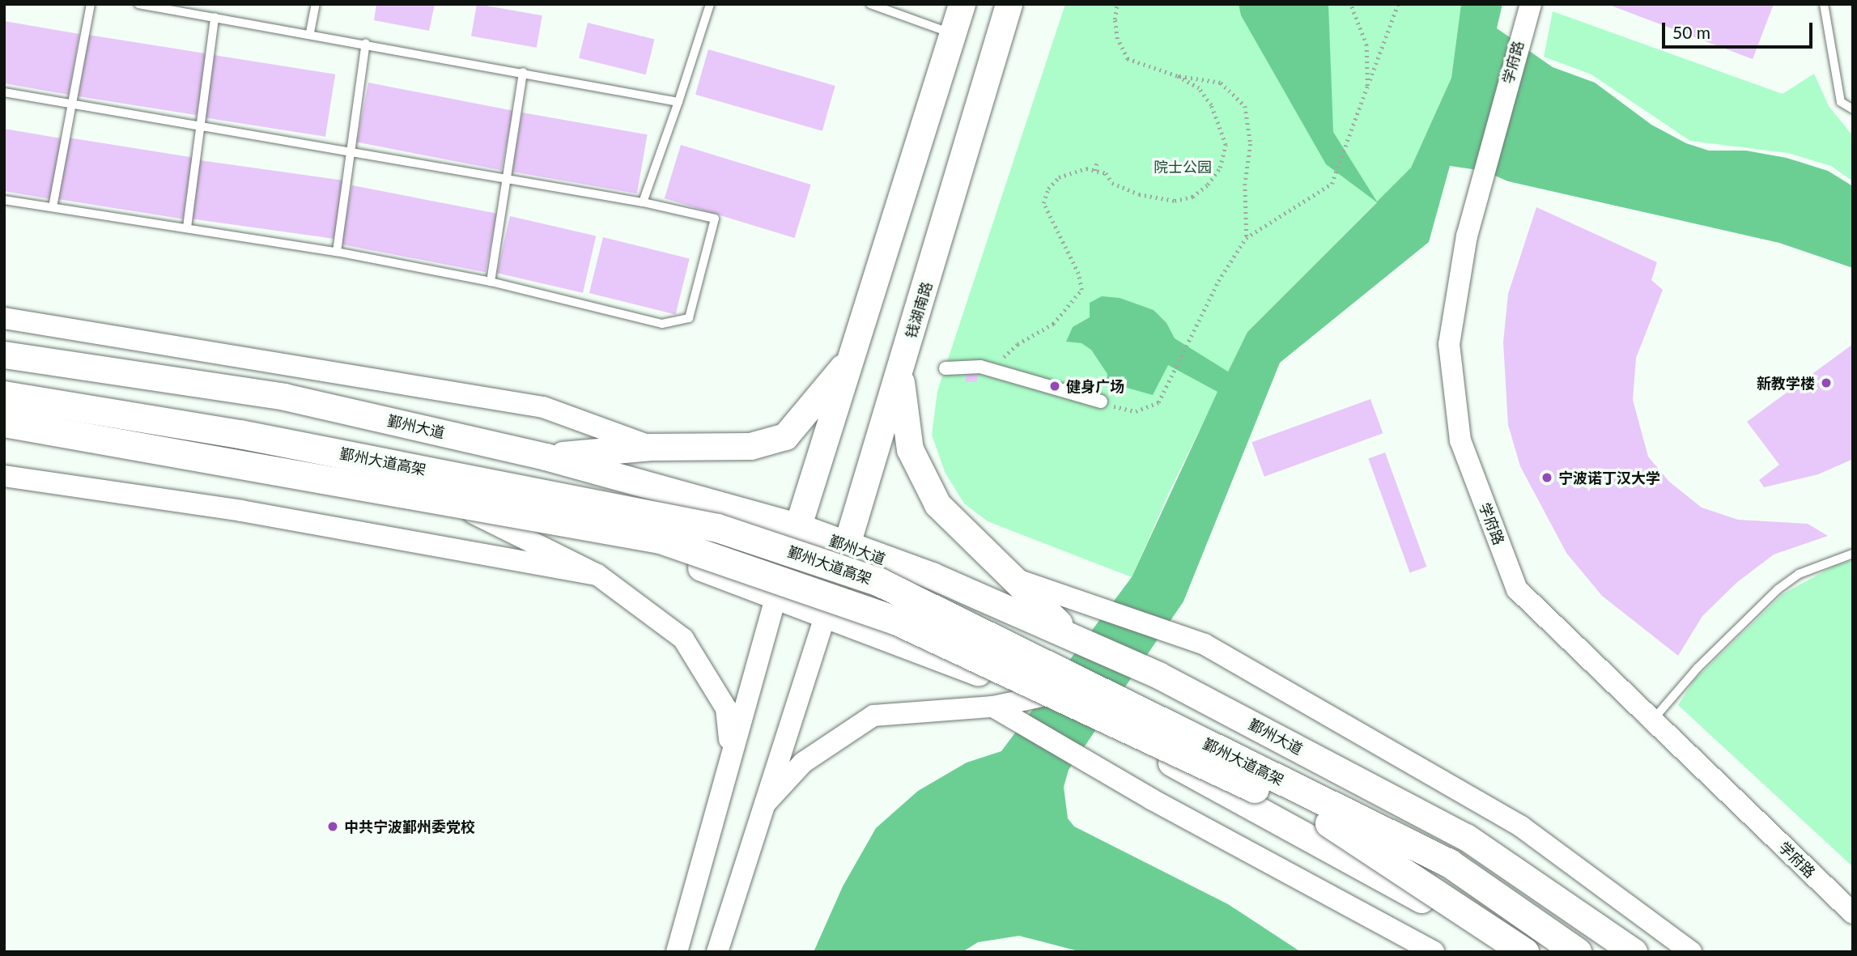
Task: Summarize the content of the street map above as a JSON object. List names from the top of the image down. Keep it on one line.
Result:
{"streets":{"highway":["鄞州大道高架"],"main road":["钱湖南路","鄞州大道"],"street":["学府路"]},"crossings":[["钱湖南路","鄞州大道"]],"parks":["院士公园"],"places":["新教学楼","健身广场","宁波诺丁汉大学","中共宁波鄞州委党校"],"scale_bar":"50 m"}
